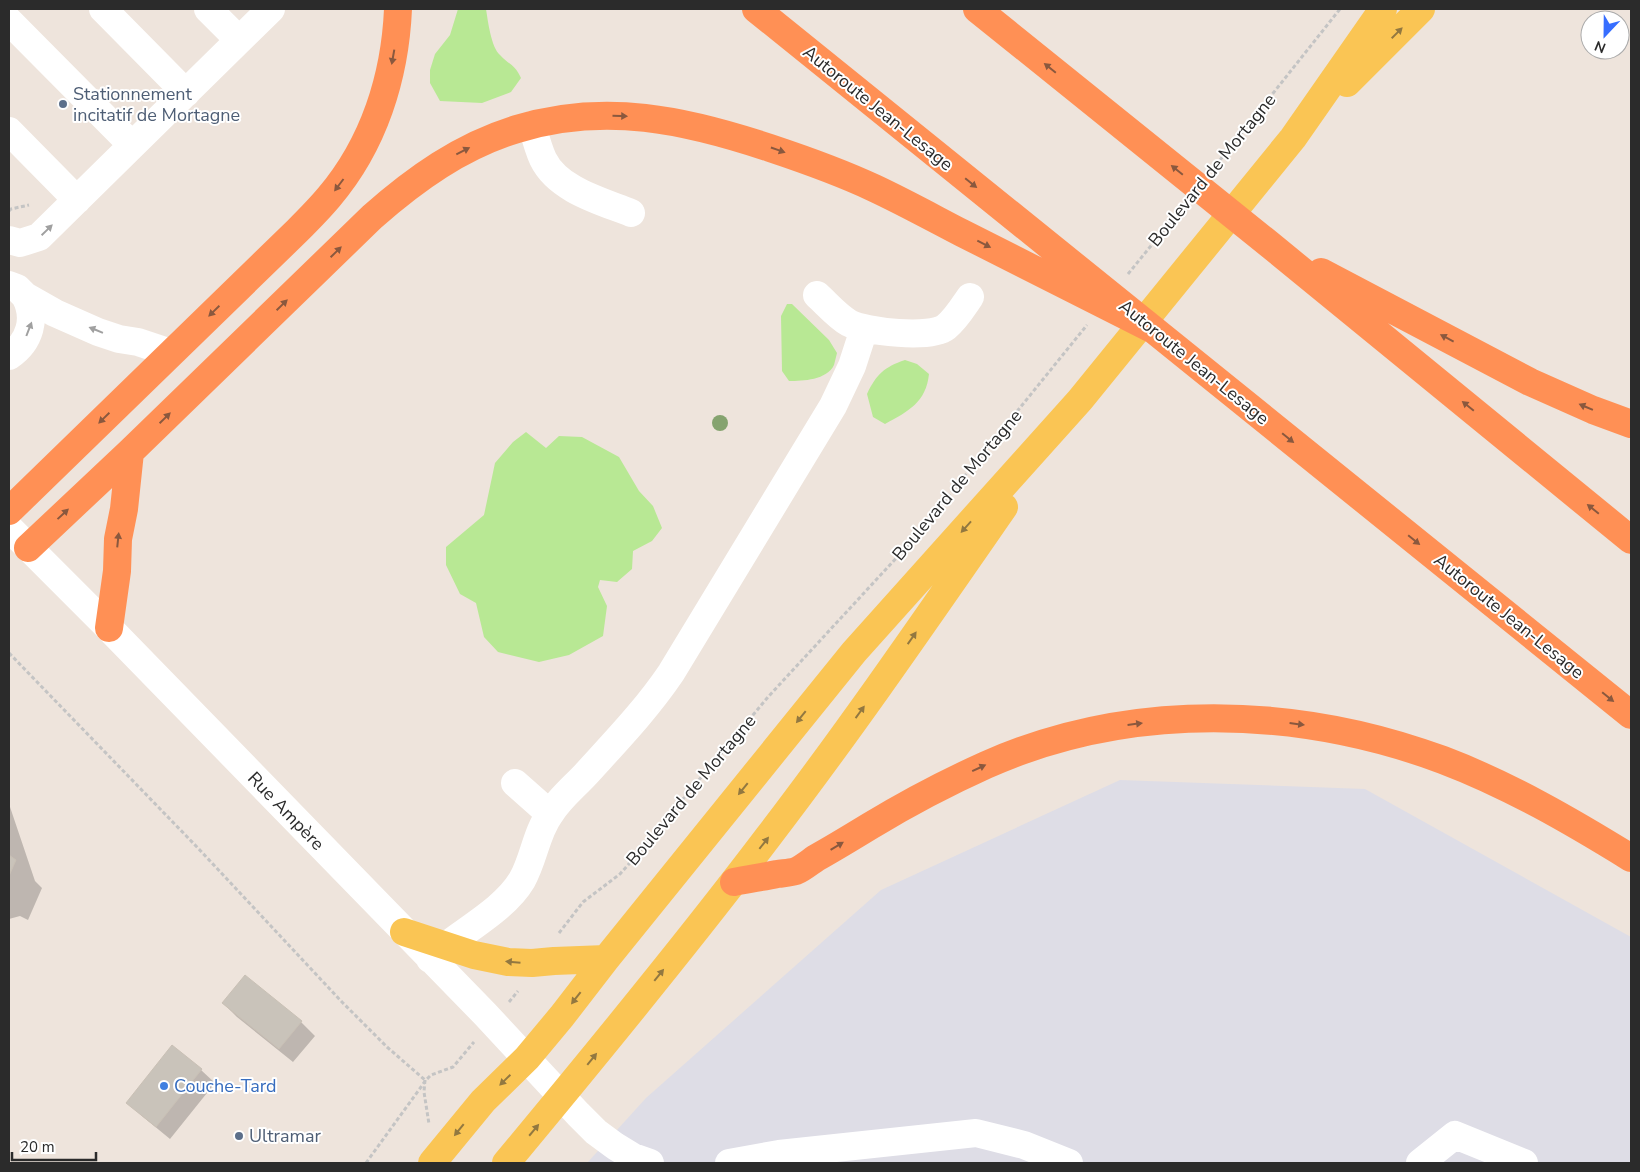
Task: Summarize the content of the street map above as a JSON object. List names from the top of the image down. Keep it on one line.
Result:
{"streets":{"highway":["Autoroute Jean-Lesage"],"main road":["Boulevard de Mortagne"],"street":["Rue Ampère"]},"places":["Stationnement incitatif de Mortagne","Couche-Tard","Ultramar"],"scale_bar":"20 m","north":"bottom"}
